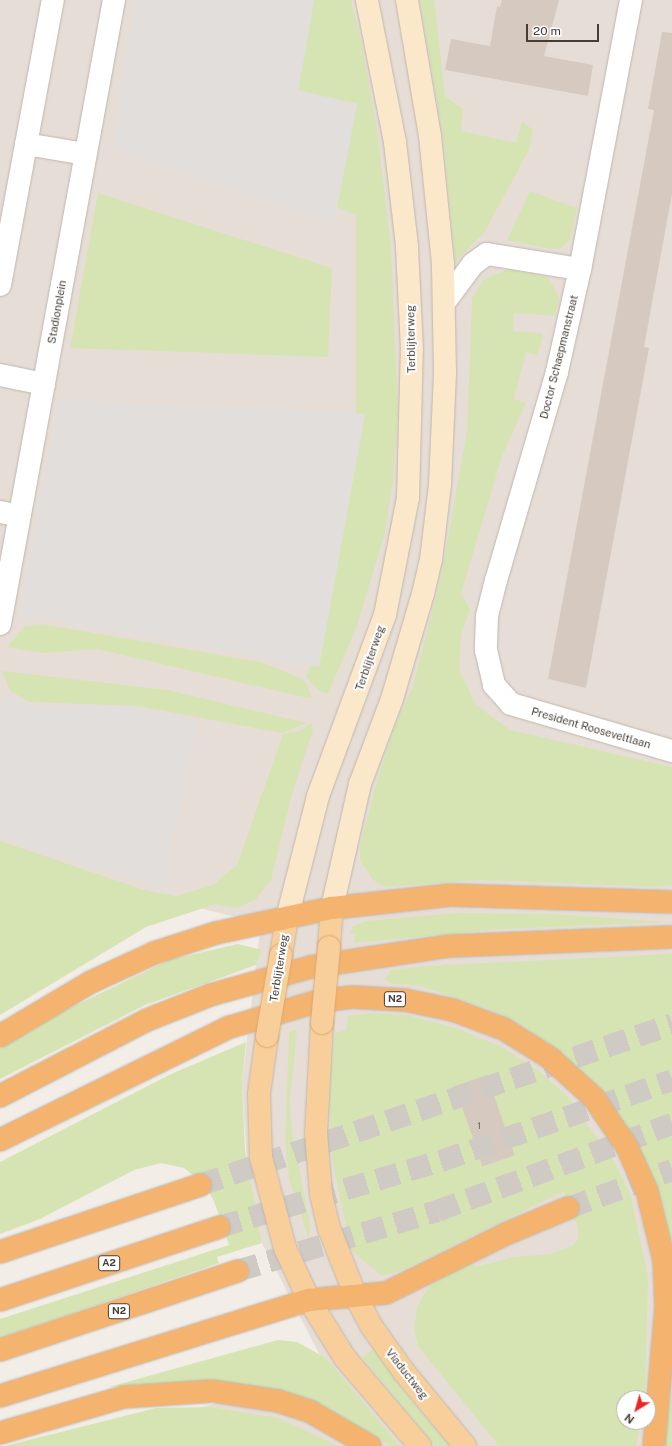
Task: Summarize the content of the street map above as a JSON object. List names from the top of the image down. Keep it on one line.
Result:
{"streets":{"highway":["N2","A2"],"main road":["Terblijterweg","Viaductweg"],"street":["Stadionplein","Doctor Schaepmanstraat","President Rooseveltlaan"]},"crossings":[["Doctor Schaepmanstraat","President Rooseveltlaan"]],"house_numbers":["1"],"scale_bar":"20 m","north":"bottom left"}
